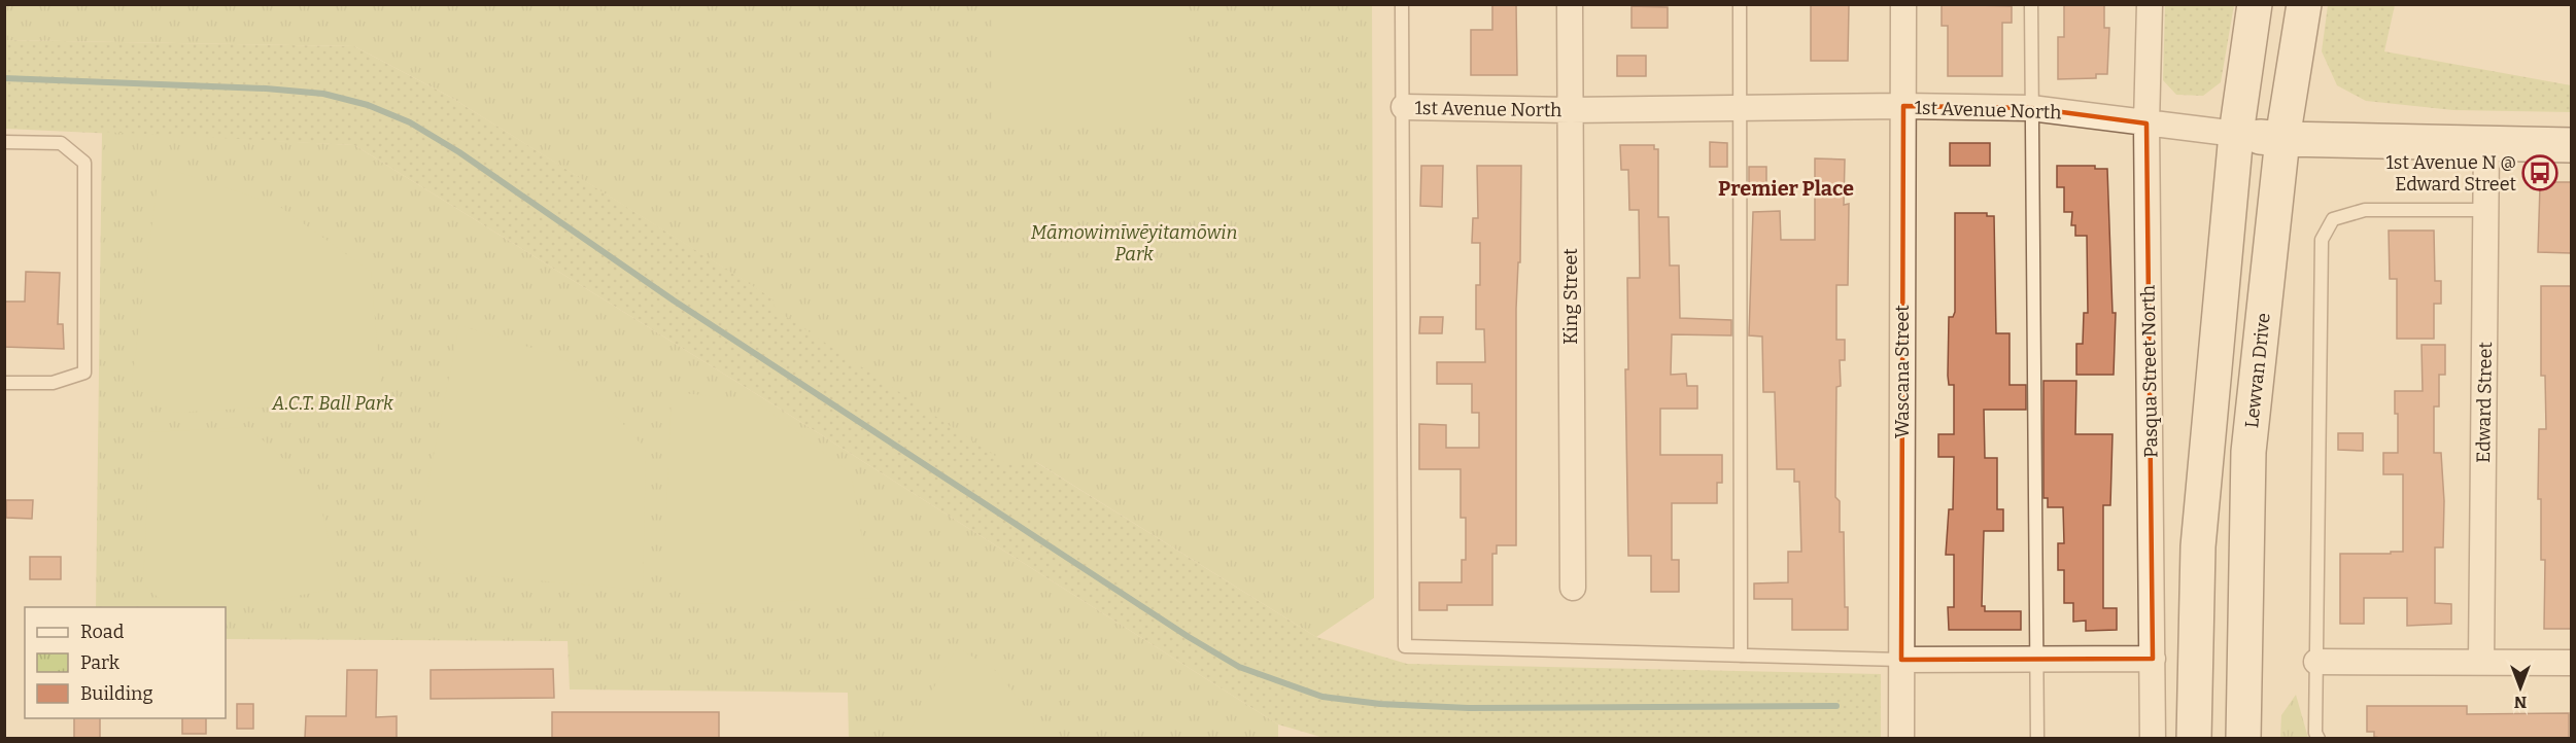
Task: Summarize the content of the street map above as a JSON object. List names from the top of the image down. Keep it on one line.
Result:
{"streets":{"main road":["1st Avenue North","Lewvan Drive"],"street":["King Street","Wascana Street","Pasqua Street North","Edward Street"]},"crossings":[["1st Avenue North","King Street"],["1st Avenue North","Lewvan Drive"],["1st Avenue North","Wascana Street"],["1st Avenue North","Pasqua Street North"],["1st Avenue North","Edward Street"]],"districts":["Premier Place"],"parks":["Māmowimīwēyitamōwin Park","A.C.T. Ball Park"],"places":{"bus stop":["1st Avenue N @ Edward Street"]},"legend":["Road","Park","Building"],"north":"bottom"}
